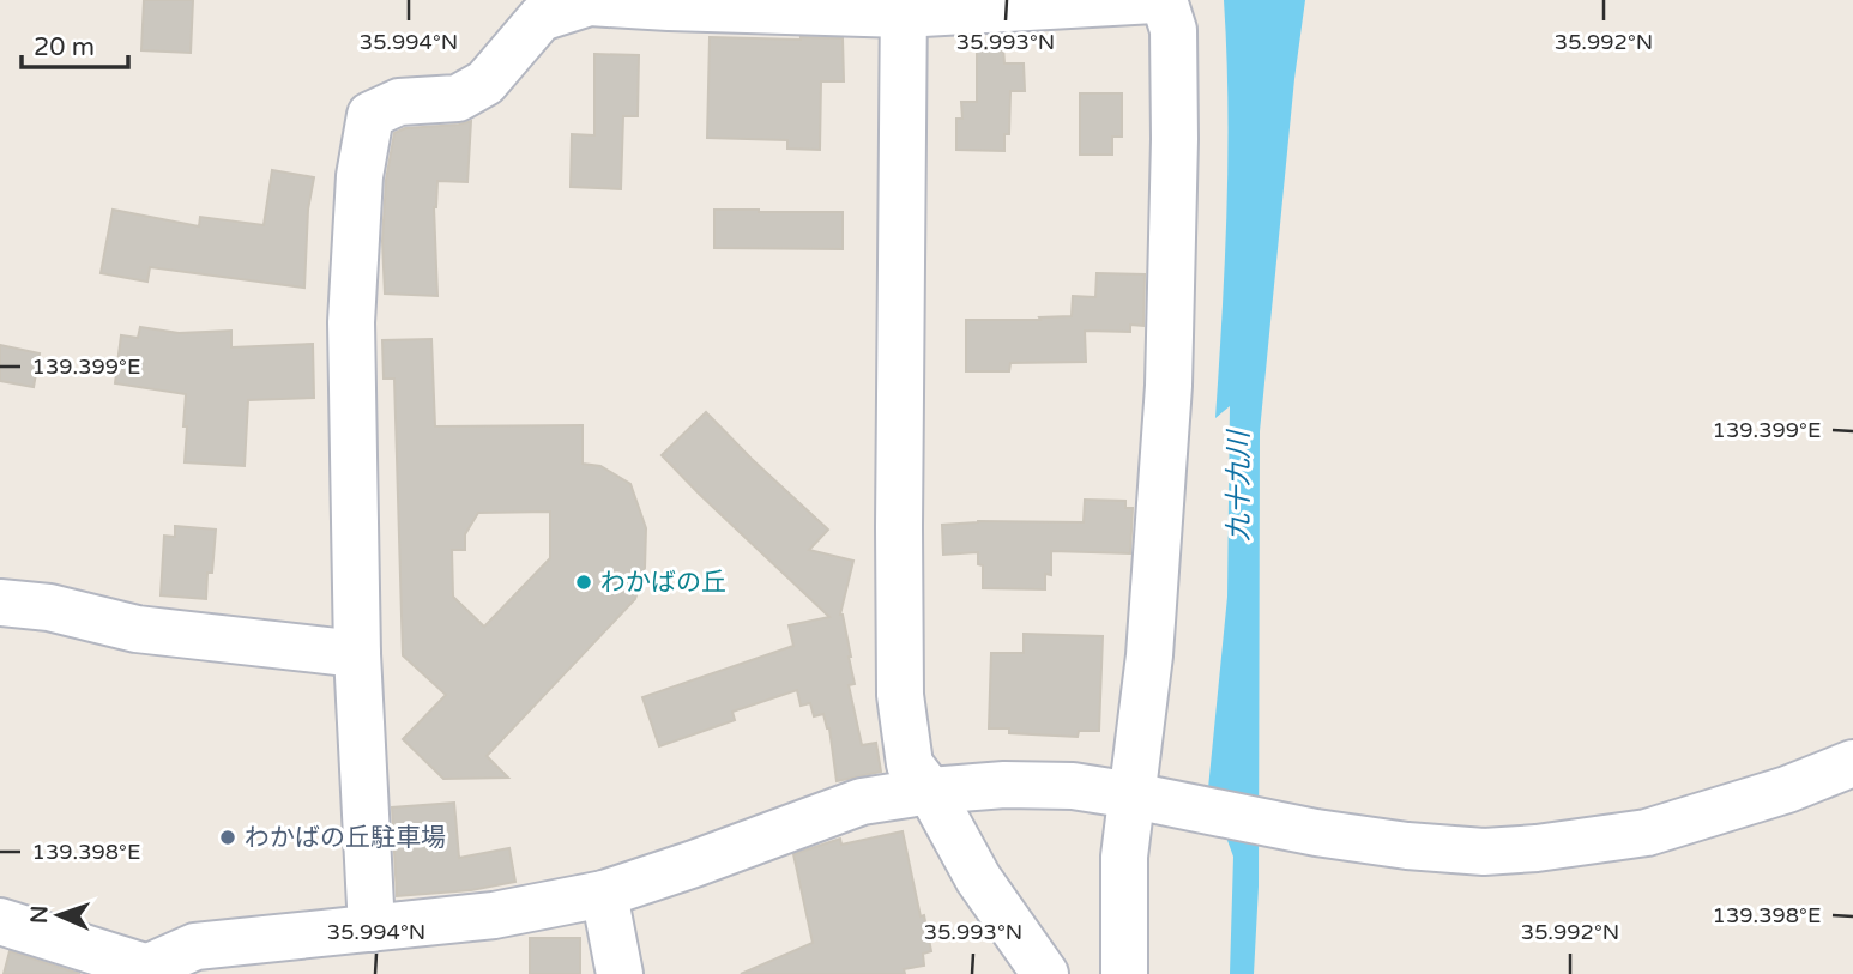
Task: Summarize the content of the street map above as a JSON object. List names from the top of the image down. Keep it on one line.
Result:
{"water":["九十九川"],"places":["わかばの丘","わかばの丘駐車場"],"scale_bar":"20 m","north":"left","coordinates":["35.994°N","35.993°N","35.992°N","139.399°E","139.398°E"]}
